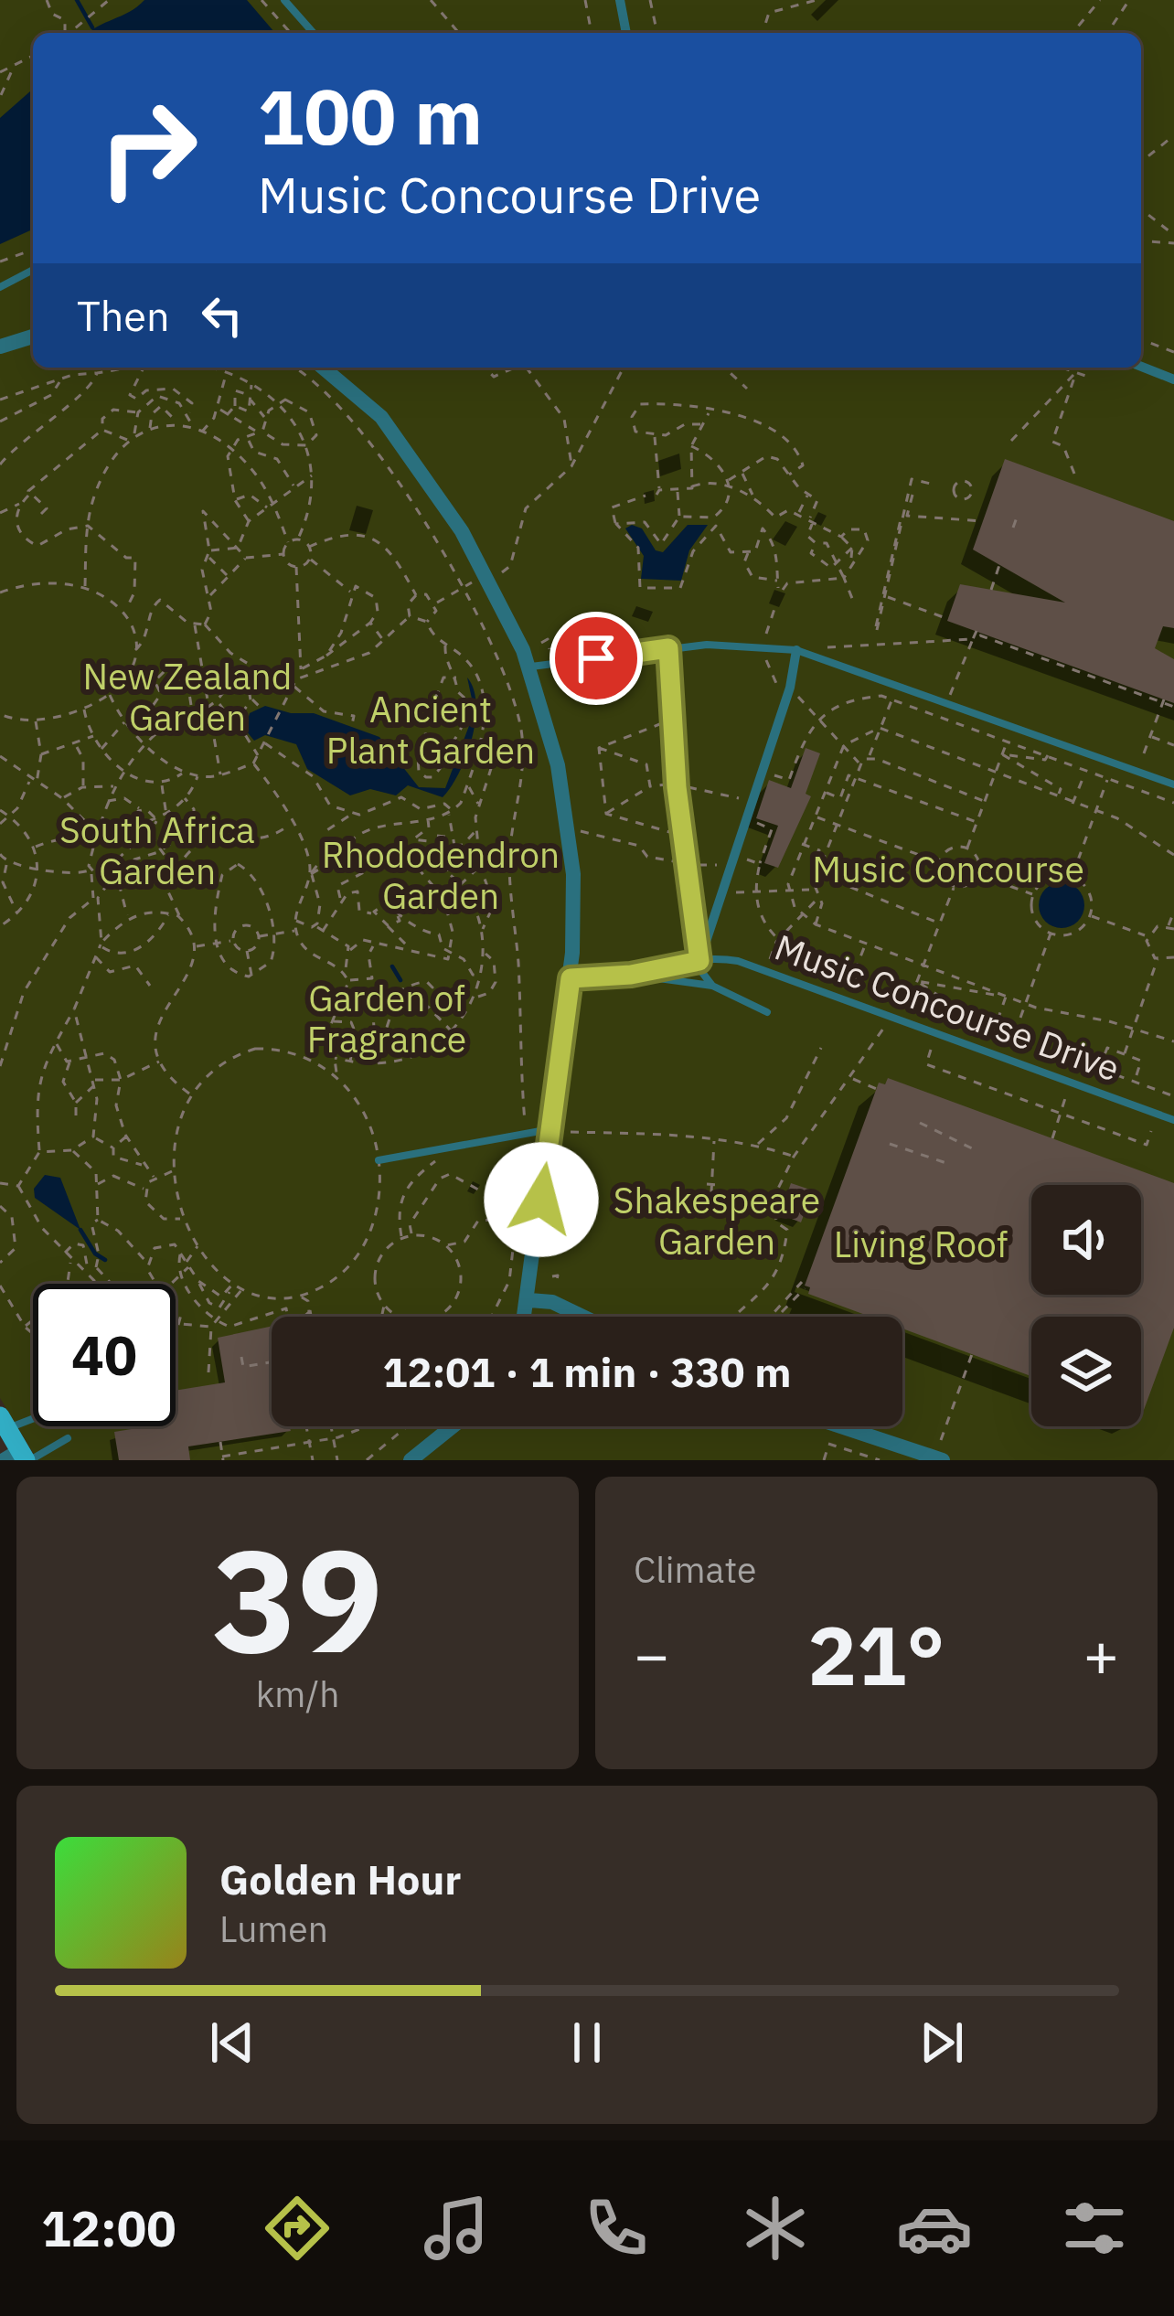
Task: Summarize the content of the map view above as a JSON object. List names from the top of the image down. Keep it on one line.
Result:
{"streets":{"lane":["Music Concourse Drive"]},"parks":["New Zealand Garden","Ancient Plant Garden","South Africa Garden","Rhododendron Garden","Music Concourse","Garden of Fragrance","Shakespeare Garden","Living Roof"],"page":{"turn":["100 m","Music Concourse Drive"],"then":"Then","limit":"40","trip":"12:01 · 1 min · 330 m","tile":[["39","km/h"],"Climate"],"heat":["−","21°","+"],"song":["Golden Hour","Lumen"],"tabs":"12:00"}}
